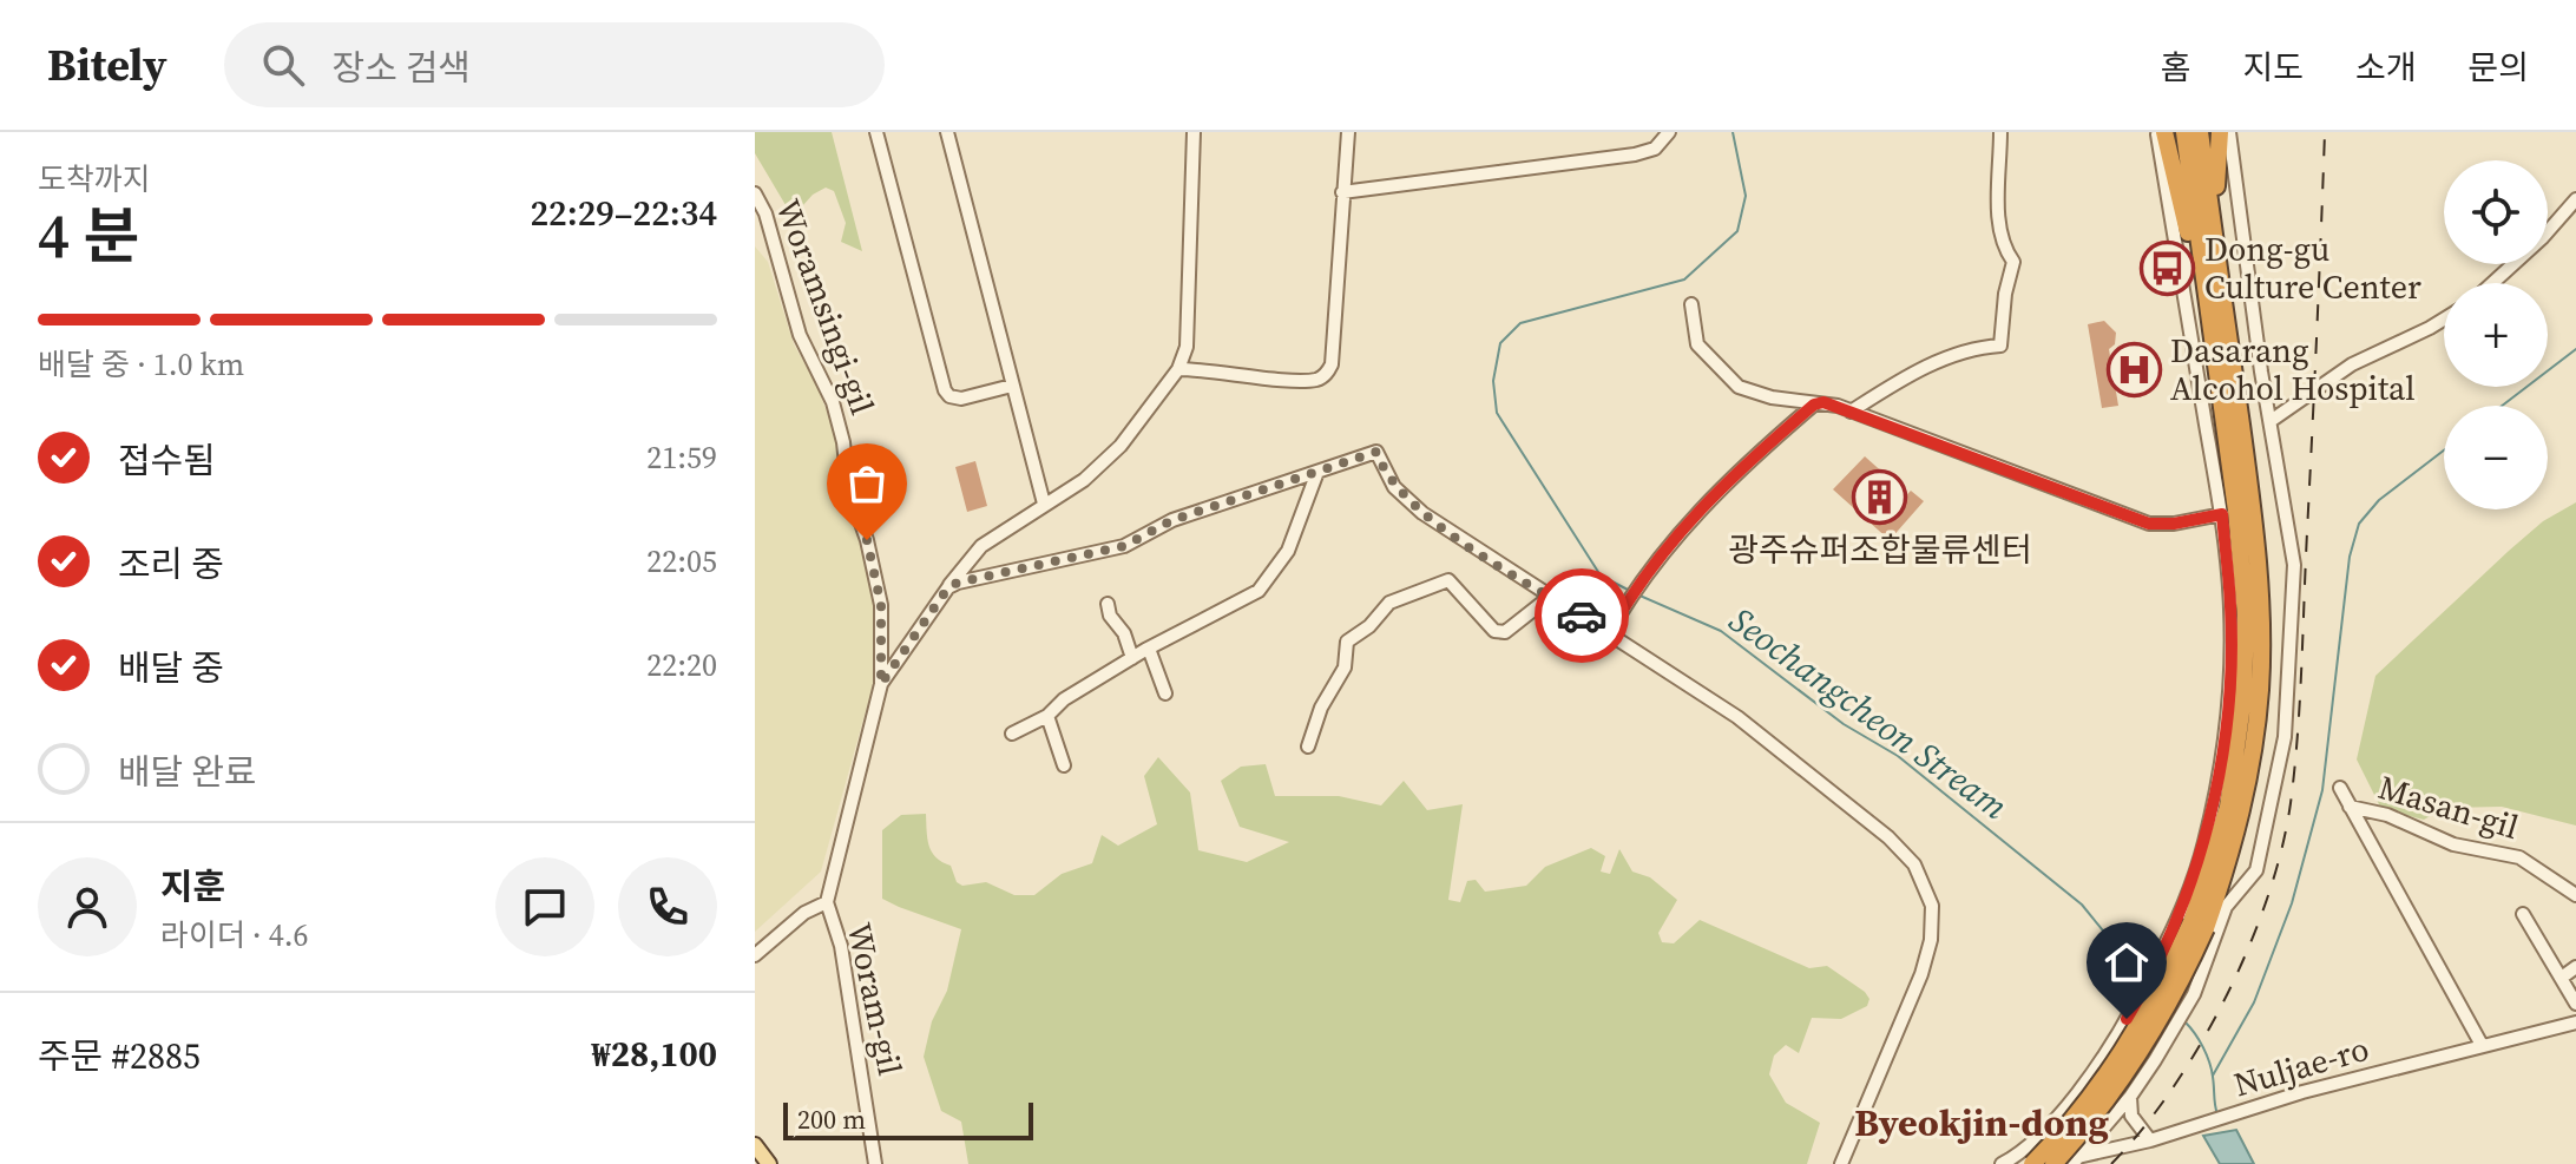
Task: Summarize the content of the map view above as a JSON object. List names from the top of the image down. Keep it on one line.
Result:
{"streets":{"street":["Woramsingi-gil","Masan-gil","Woram-gil","Nuljae-ro"]},"crossings":[["Woramsingi-gil","Woram-gil"]],"districts":["Byeokjin-dong"],"water":["Seochangcheon Stream"],"places":{"bus stop":["Dong-gu Culture Center"],"hospital":["Dasarang Alcohol Hospital"],"building":["광주슈퍼조합물류센터"]},"scale_bar":"200 m","page":{"header":"Bitely","search":"장소 검색","nav":["홈","지도","소개","문의"],"heading":["4 분","도착까지","22:29–22:34"],"panel":["지훈","라이더 · 4.6","주문 #2885","₩28,100"],"map_buttons":["+","−"],"bar":"배달 중 · 1.0 km","list":[["접수됨","21:59"],["조리 중","22:05"],["배달 중","22:20"],"배달 완료"],"scale":"200 m"}}
